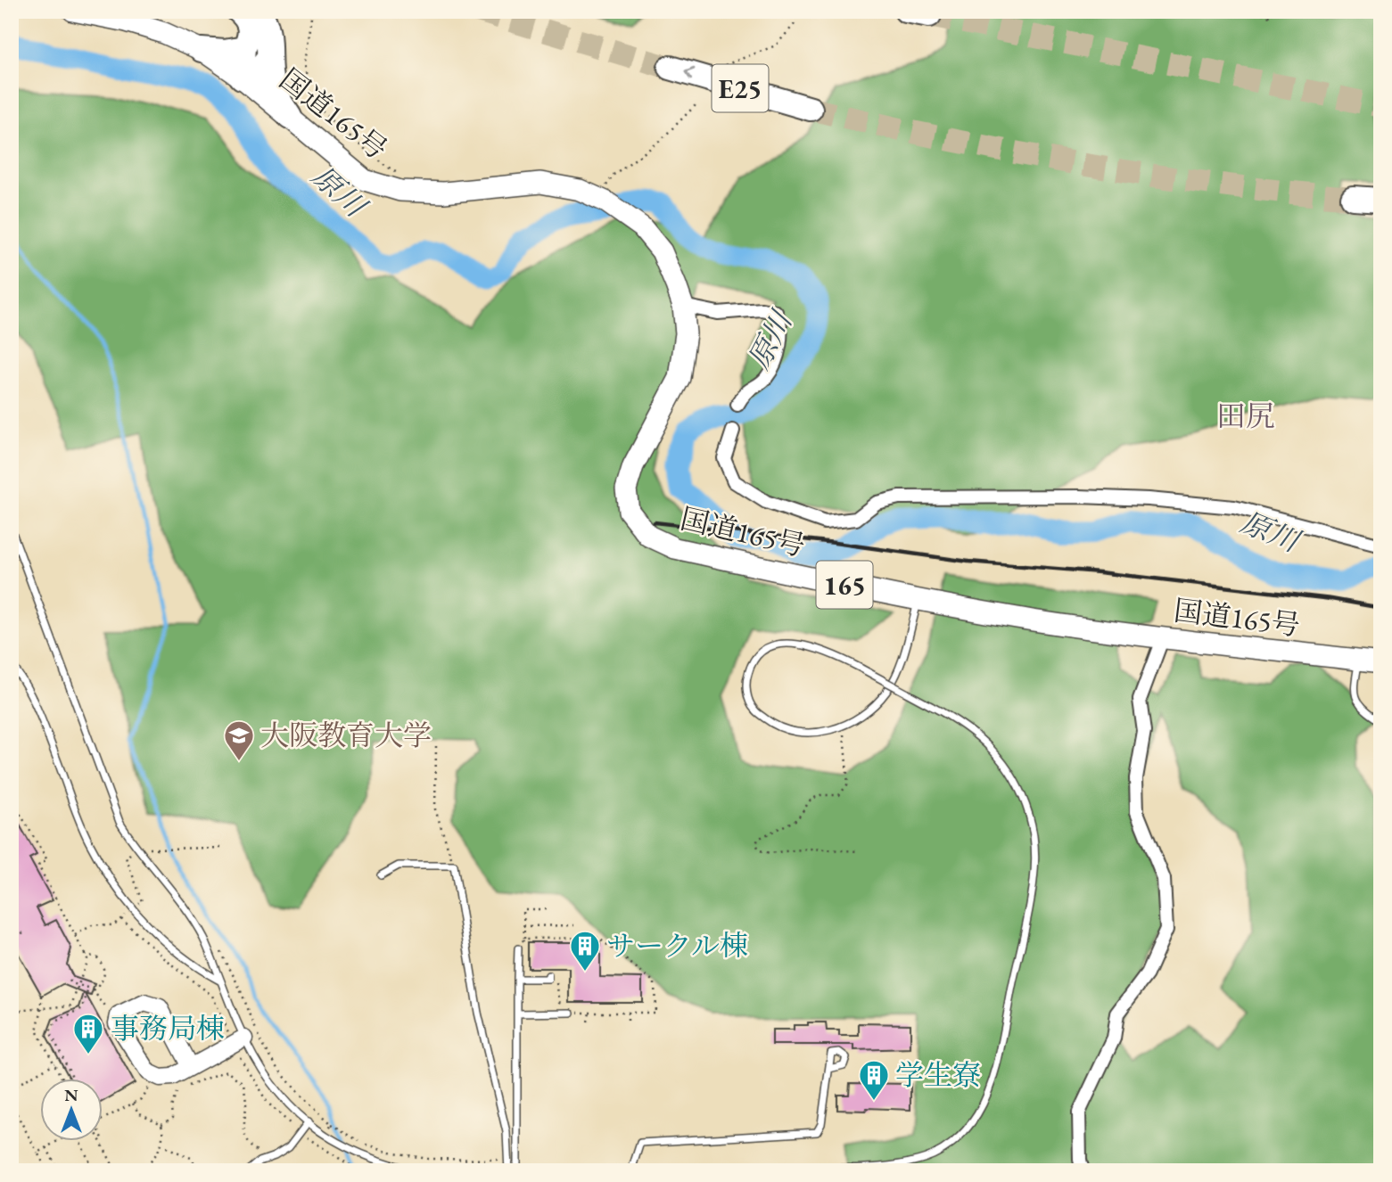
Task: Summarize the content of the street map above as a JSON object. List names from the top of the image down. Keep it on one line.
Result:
{"streets":{"highway":["E25","国道165号","165"]},"districts":["田尻"],"water":["原川"],"places":{"school or university":["大阪教育大学"],"building":["サークル棟","事務局棟","学生寮"]},"north":"top"}
